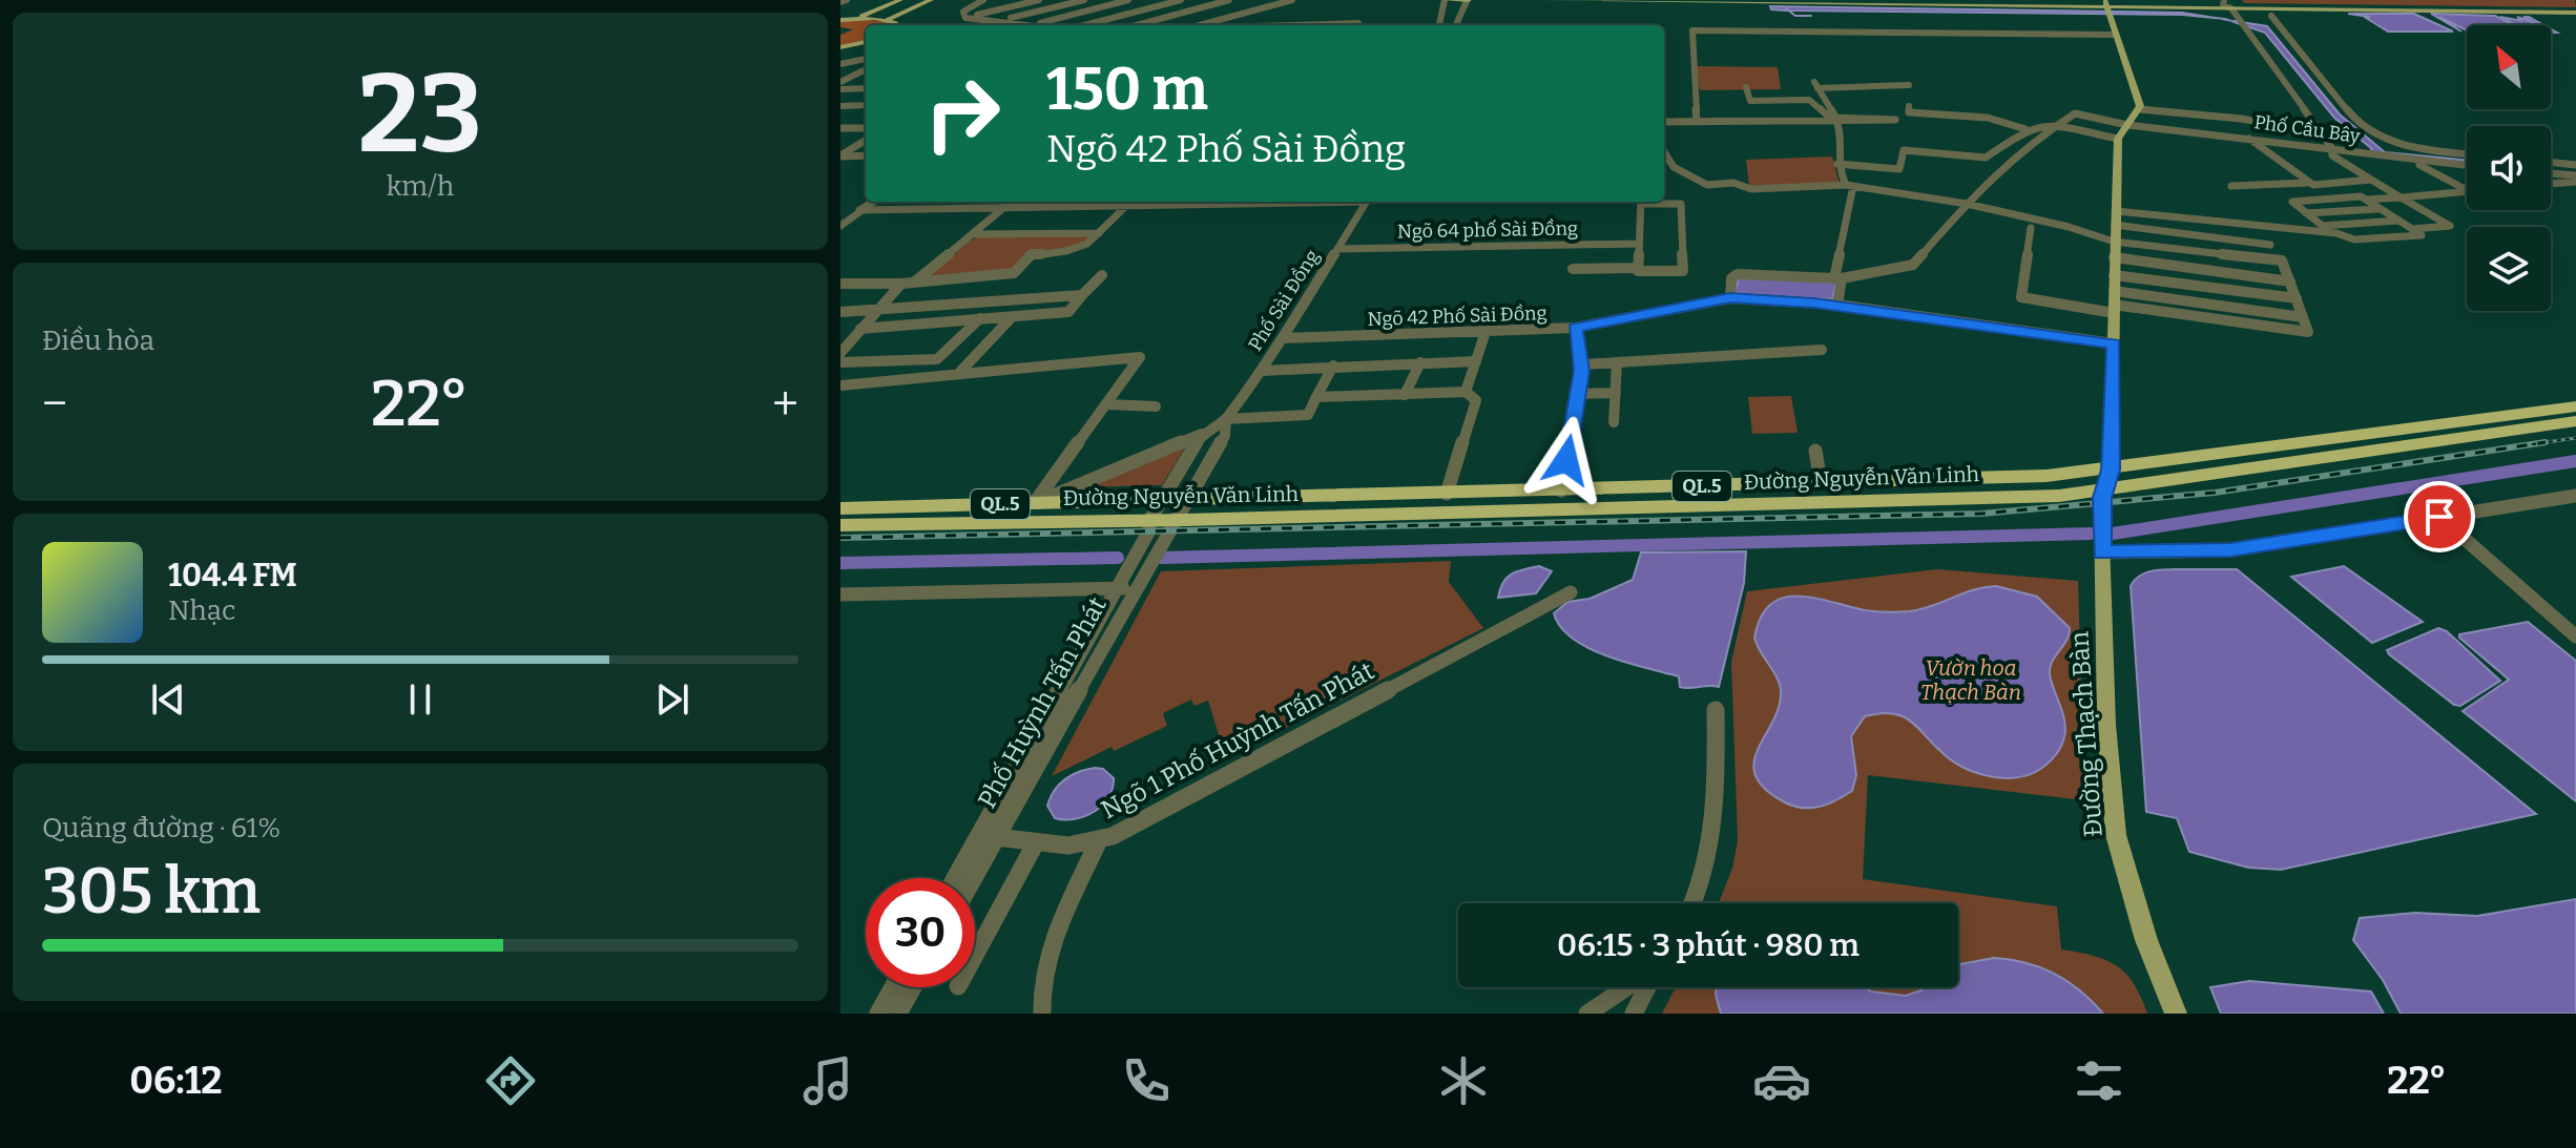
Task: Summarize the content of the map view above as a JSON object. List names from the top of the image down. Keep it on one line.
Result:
{"streets":{"highway":["Đường Nguyễn Văn Linh","QL.5"],"main road":["Đường Thạch Bàn"],"street":["Phố Cầu Bây","Ngõ 64 phố Sài Đồng","Phố Sài Đồng","Ngõ 42 Phố Sài Đồng","Phố Huỳnh Tấn Phát","Ngõ 1 Phố Huỳnh Tấn Phát"]},"crossings":[["Ngõ 64 phố Sài Đồng","Phố Sài Đồng"],["Phố Sài Đồng","Ngõ 42 Phố Sài Đồng"],["Phố Sài Đồng","Đường Nguyễn Văn Linh"],["Phố Sài Đồng","Phố Huỳnh Tấn Phát"],["Ngõ 42 Phố Sài Đồng","Đường Thạch Bàn"],["Đường Nguyễn Văn Linh","Phố Huỳnh Tấn Phát"],["Đường Nguyễn Văn Linh","Đường Thạch Bàn"],["Phố Huỳnh Tấn Phát","Ngõ 1 Phố Huỳnh Tấn Phát"]],"parks":["Vườn hoa Thạch Bàn"],"north":"top left","page":{"tile":[["23","km/h"],"Điều hòa",["Quãng đường · 61%","305 km"]],"turn":["150 m","Ngõ 42 Phố Sài Đồng"],"heat":["−","22°","+"],"song":["104.4 FM","Nhạc"],"limit":"30","trip":"06:15 · 3 phút · 980 m","tabs":["06:12","22°"]}}
